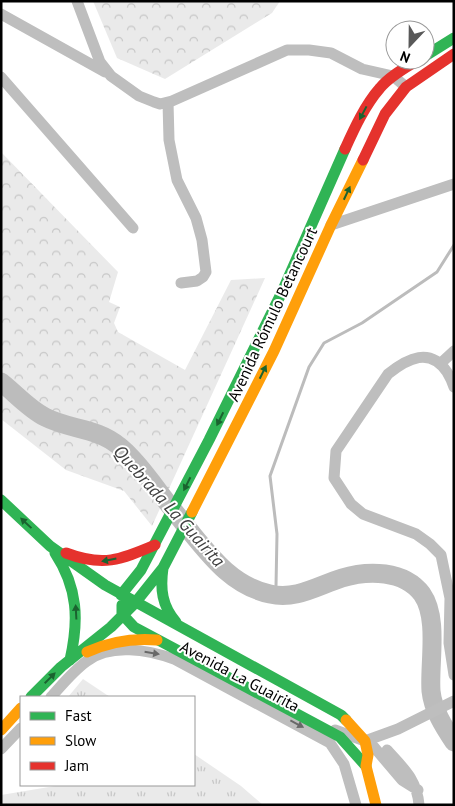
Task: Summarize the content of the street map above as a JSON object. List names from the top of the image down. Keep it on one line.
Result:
{"streets":{"main road":["Avenida Rómulo Betancourt","Avenida La Guairita"]},"crossings":[["Avenida Rómulo Betancourt","Avenida La Guairita"]],"water":["Quebrada La Guairita"],"legend":["Fast","Slow","Jam"],"north":"bottom"}
